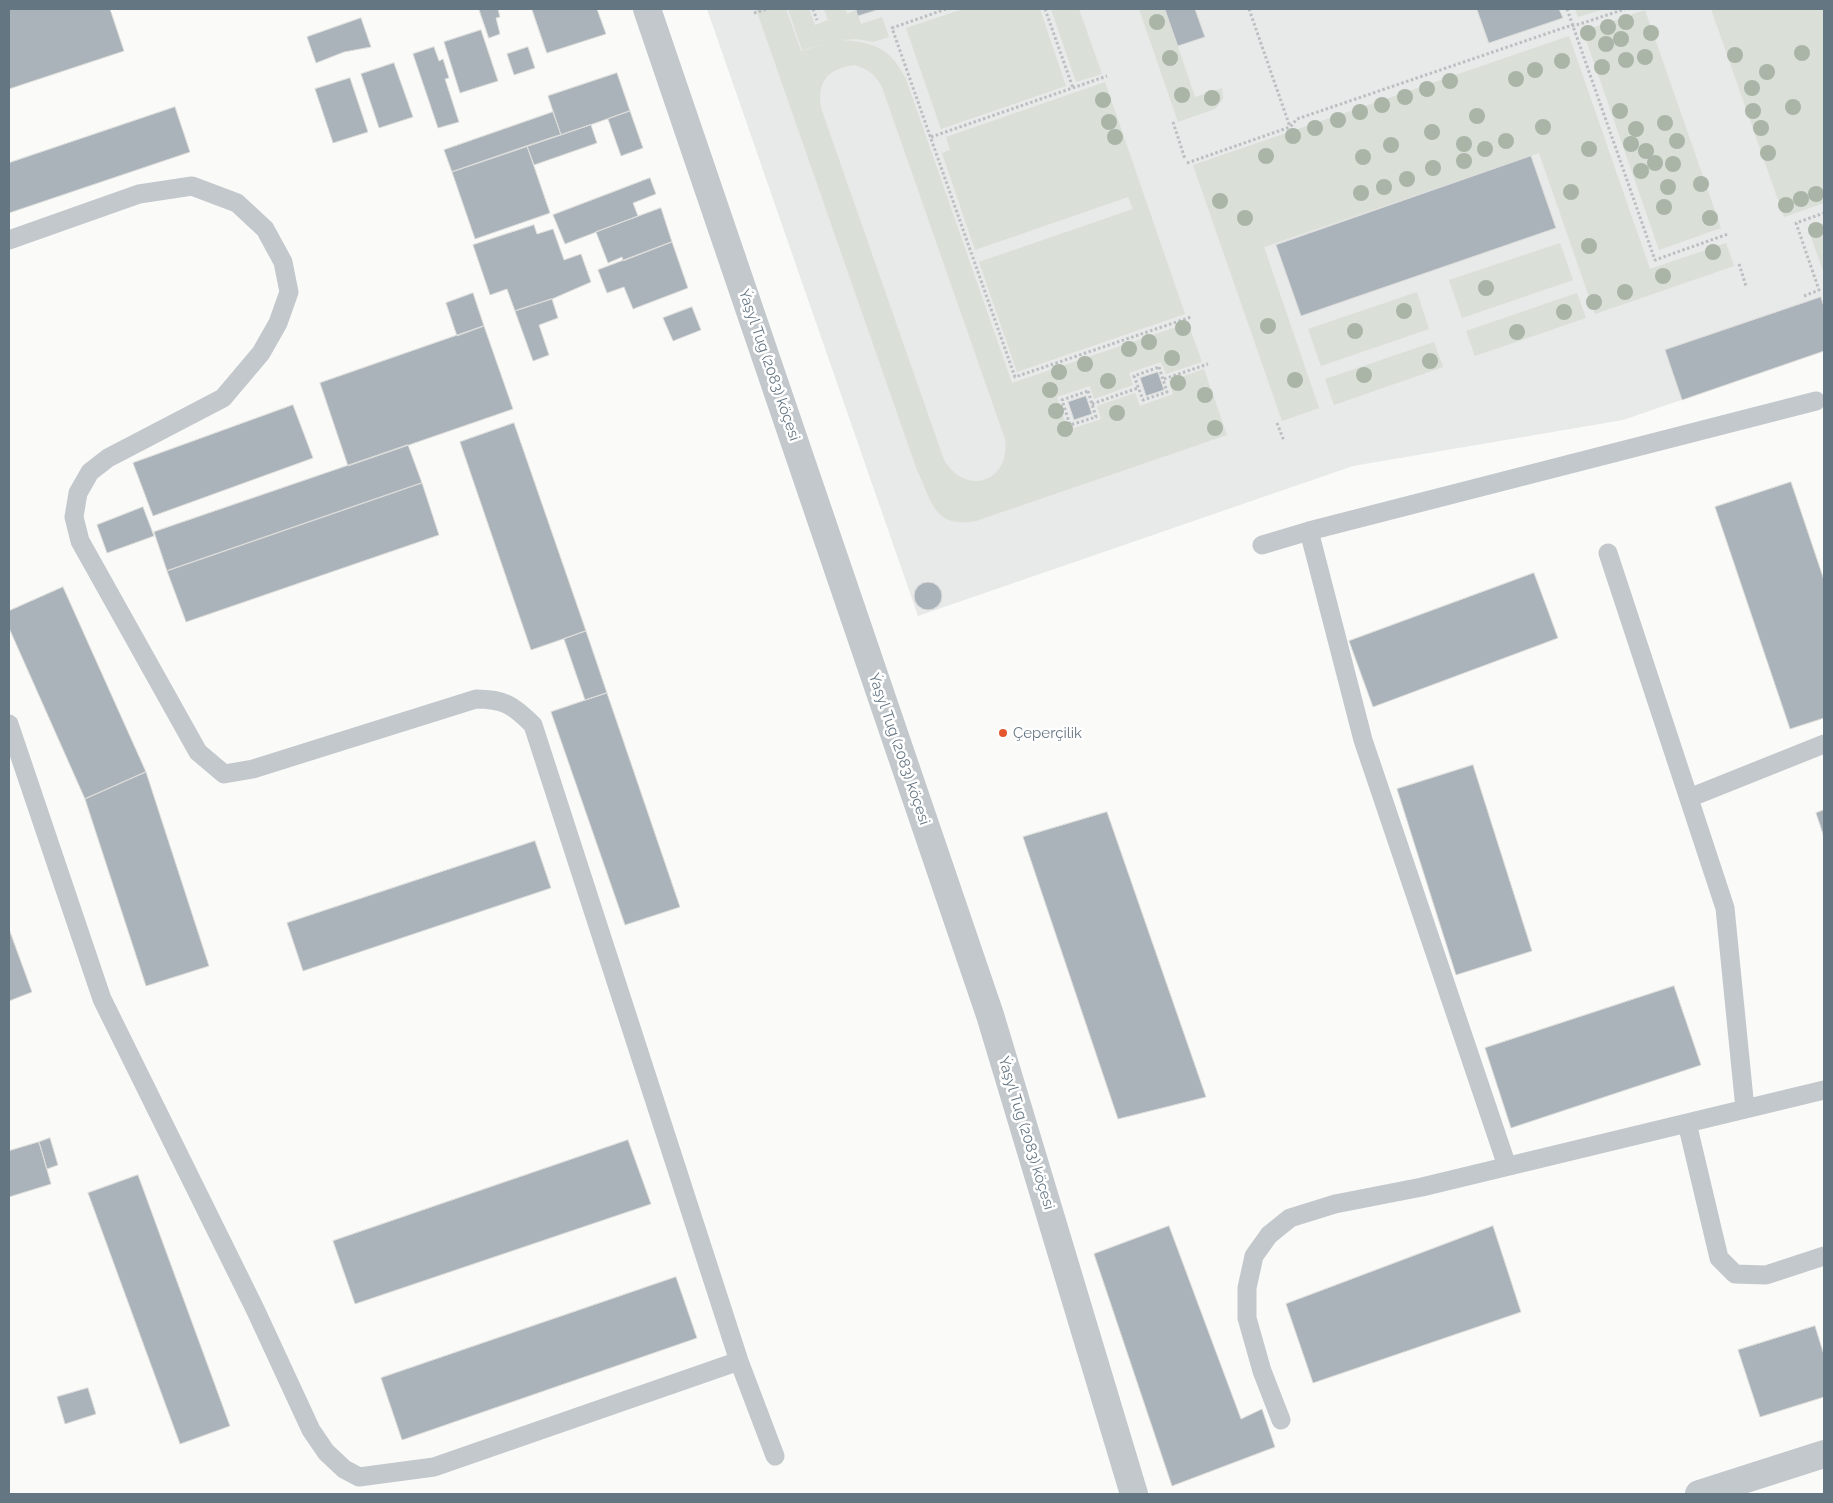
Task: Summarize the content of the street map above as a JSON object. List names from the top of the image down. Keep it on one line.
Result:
{"streets":{"street":["Ýaşyl Tug (2083) köçesi"]},"places":["Çeperçilik"]}
